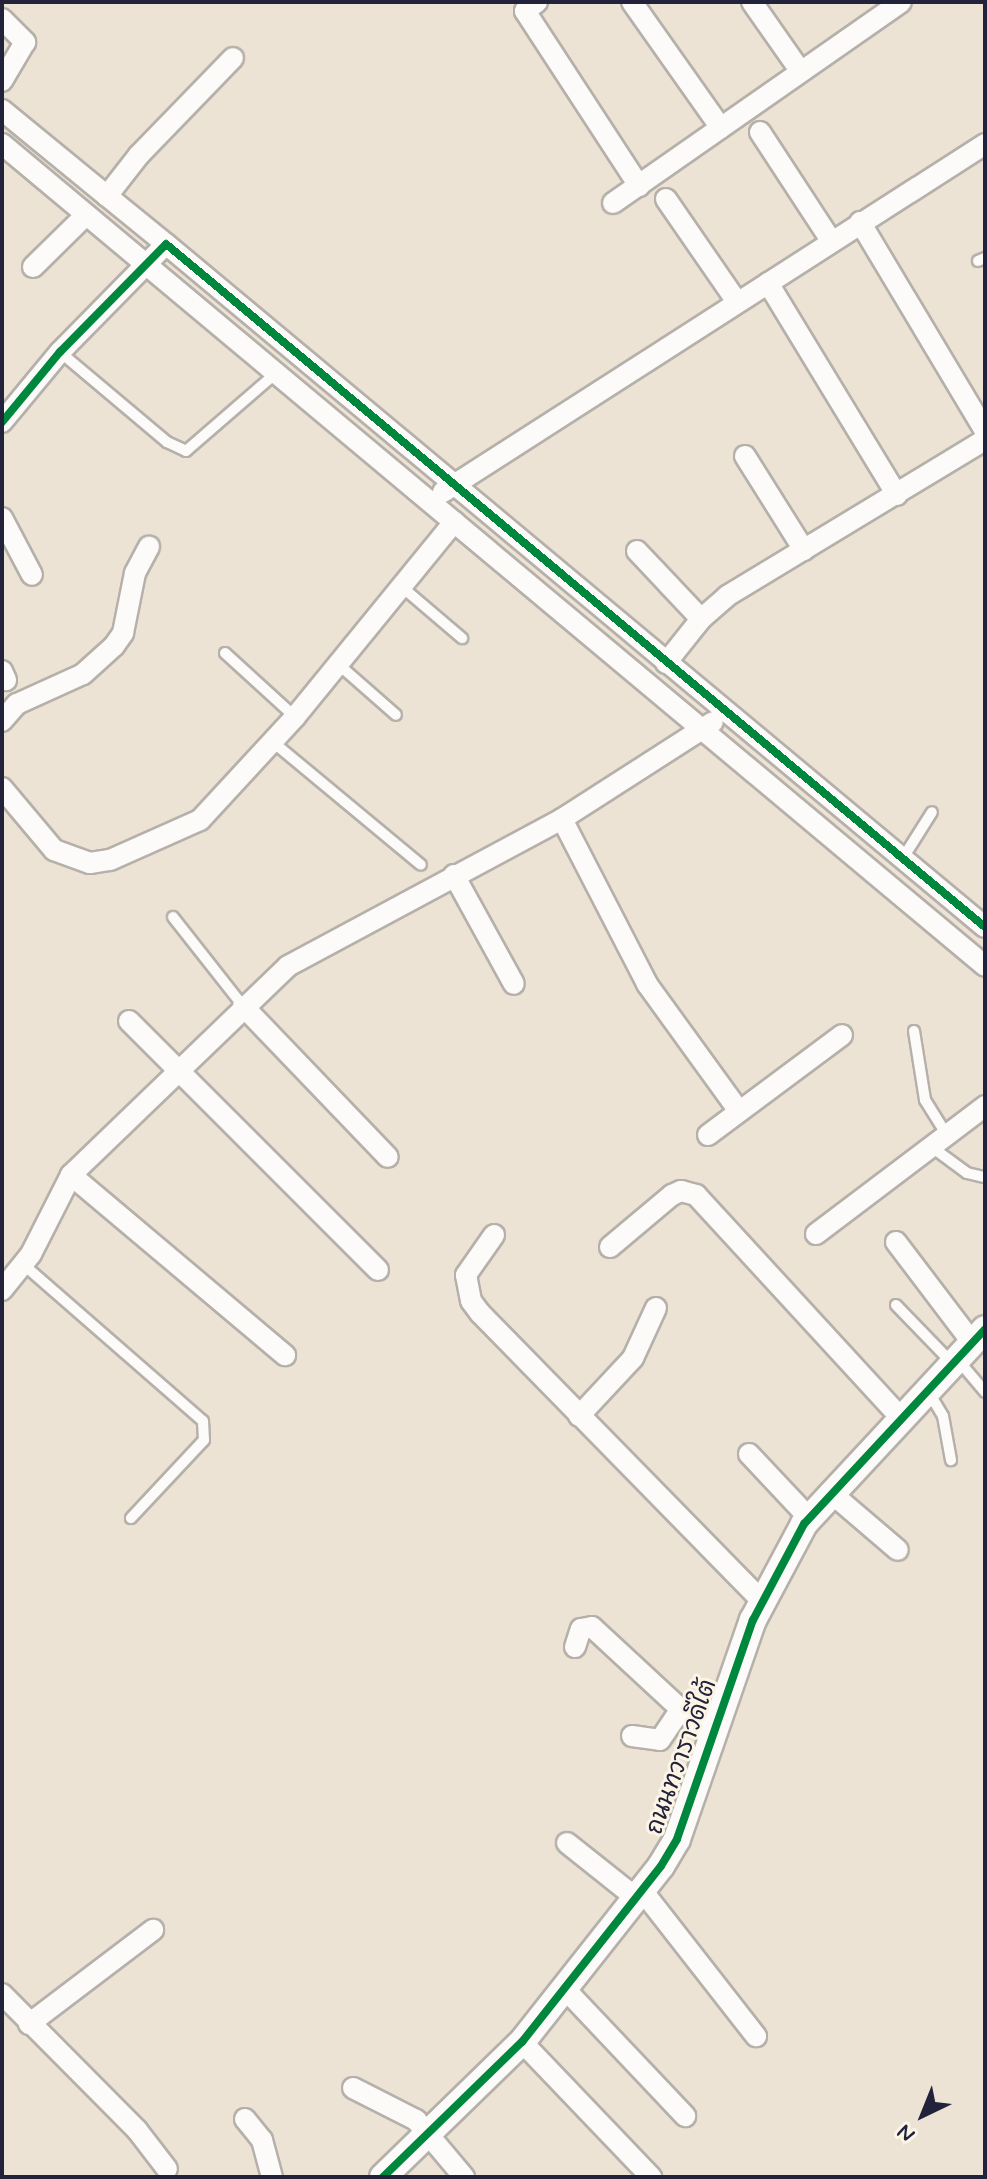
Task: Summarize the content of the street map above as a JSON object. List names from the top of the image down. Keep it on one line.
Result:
{"streets":{"street":["ถนนทวาราวดีใต้"]},"north":"bottom left"}
